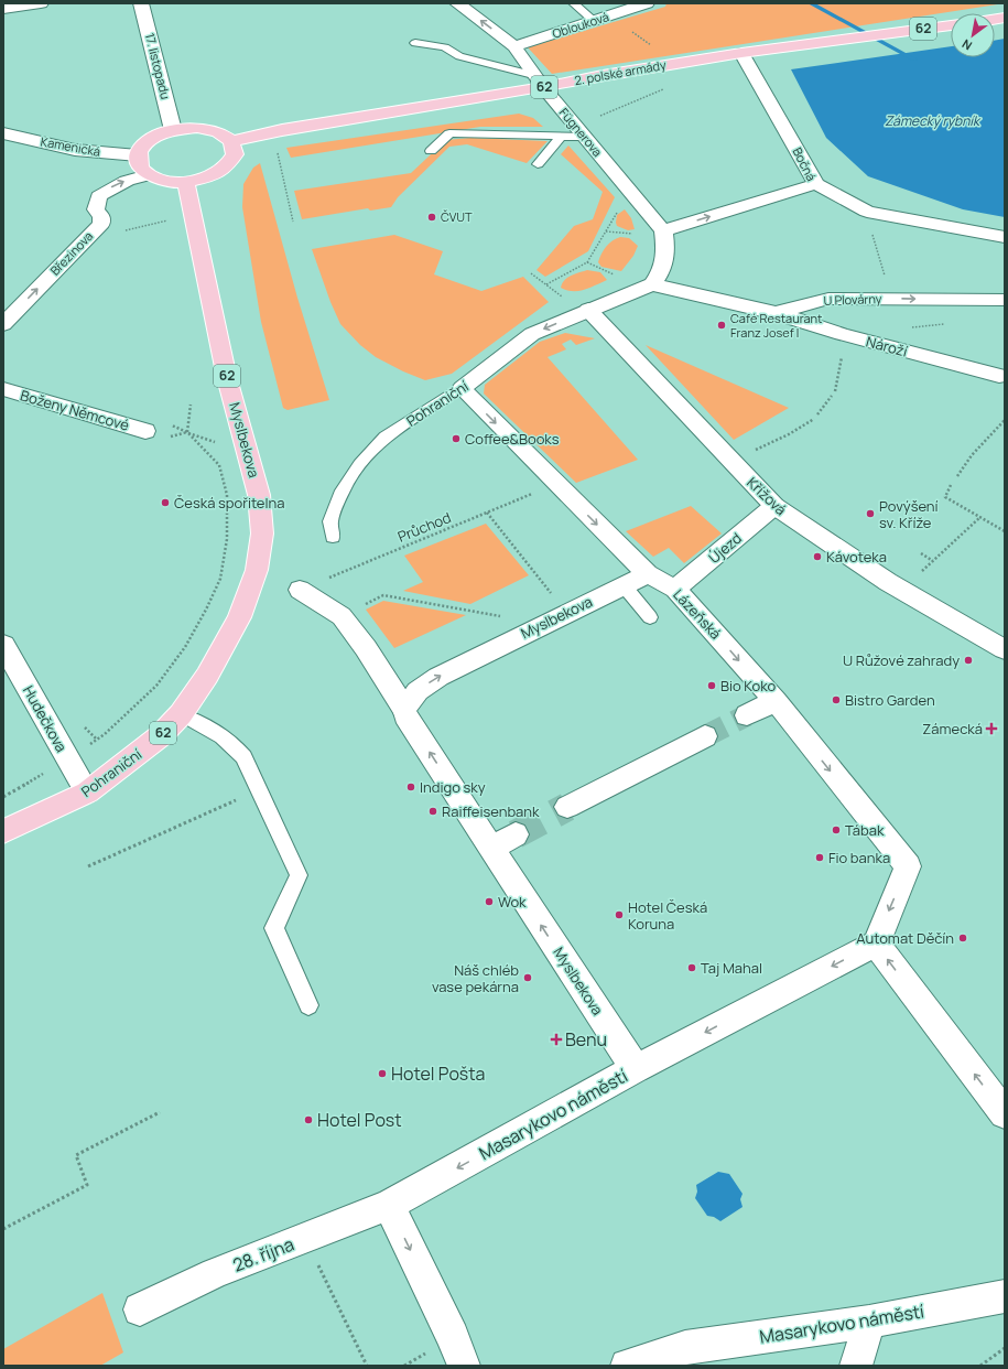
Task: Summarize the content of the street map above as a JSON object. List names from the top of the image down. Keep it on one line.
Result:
{"streets":{"main road":["62","2. polské armády","Pohraniční","Myslbekova"],"street":["Oblouková","17. listopadu","Fügnerova","Kamenická","Bočná","Březinova","U Plovárny","Nároží","Boženy Němcové","Křížová","Újezd","Lázeňská","Hudečkova","Masarykovo náměstí","28. října"],"path":["Průchod"]},"crossings":[["Oblouková","Fügnerova"],["17. listopadu","2. polské armády"],["17. listopadu","Kamenická"],["17. listopadu","Březinova"],["17. listopadu","Myslbekova"],["2. polské armády","Fügnerova"],["2. polské armády","Kamenická"],["2. polské armády","Bočná"],["2. polské armády","Březinova"],["2. polské armády","Myslbekova"],["Fügnerova","Bočná"],["Kamenická","Březinova"],["Kamenická","Myslbekova"],["Březinova","Myslbekova"],["U Plovárny","Nároží"],["U Plovárny","Pohraniční"],["Pohraniční","Myslbekova"],["Pohraniční","Křížová"],["Pohraniční","Lázeňská"],["Pohraniční","Hudečkova"],["Myslbekova","Průchod"],["Myslbekova","Lázeňská"],["Myslbekova","Masarykovo náměstí"],["Křížová","Újezd"],["Průchod","Lázeňská"],["Újezd","Lázeňská"],["Lázeňská","Masarykovo náměstí"],["Masarykovo náměstí","28. října"]],"one_way":["Bočná","Březinova","Lázeňská","Masarykovo náměstí"],"water":["Zámecký rybník"],"places":{"other":["ČVUT","Café Restaurant Franz Josef I","Coffee&Books","Česká spořitelna","Povýšení sv. Kříže","Kávoteka","U Růžové zahrady","Bio Koko","Bistro Garden","Indigo sky","Raiffeisenbank","Tábak","Fio banka","Wok","Hotel Česká Koruna","Automat Děčín","Taj Mahal","Náš chléb vase pekárna","Hotel Pošta","Hotel Post"],"health":["Zámecká","Benu"]},"north":"bottom left"}
